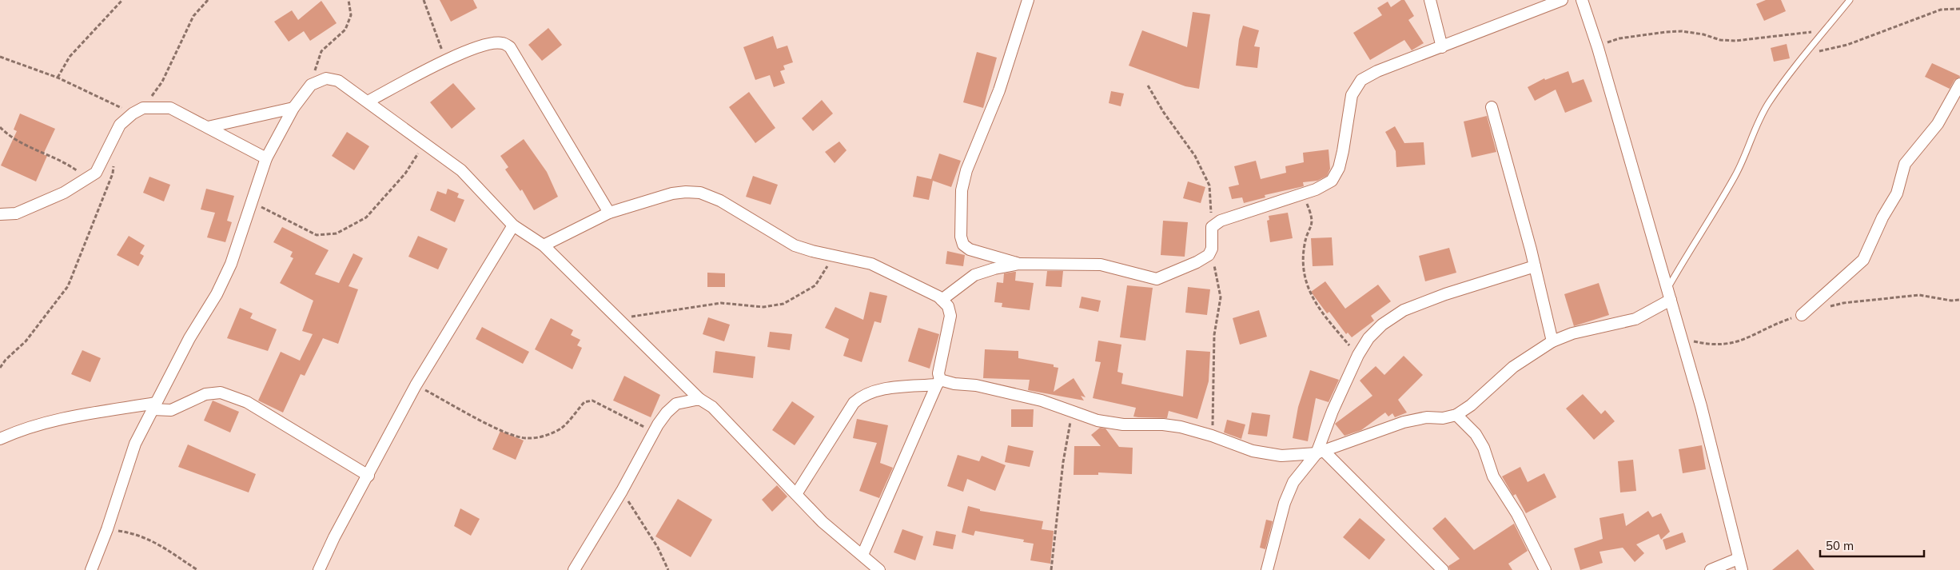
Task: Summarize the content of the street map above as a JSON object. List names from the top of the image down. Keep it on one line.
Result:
{"scale_bar":"50 m"}
